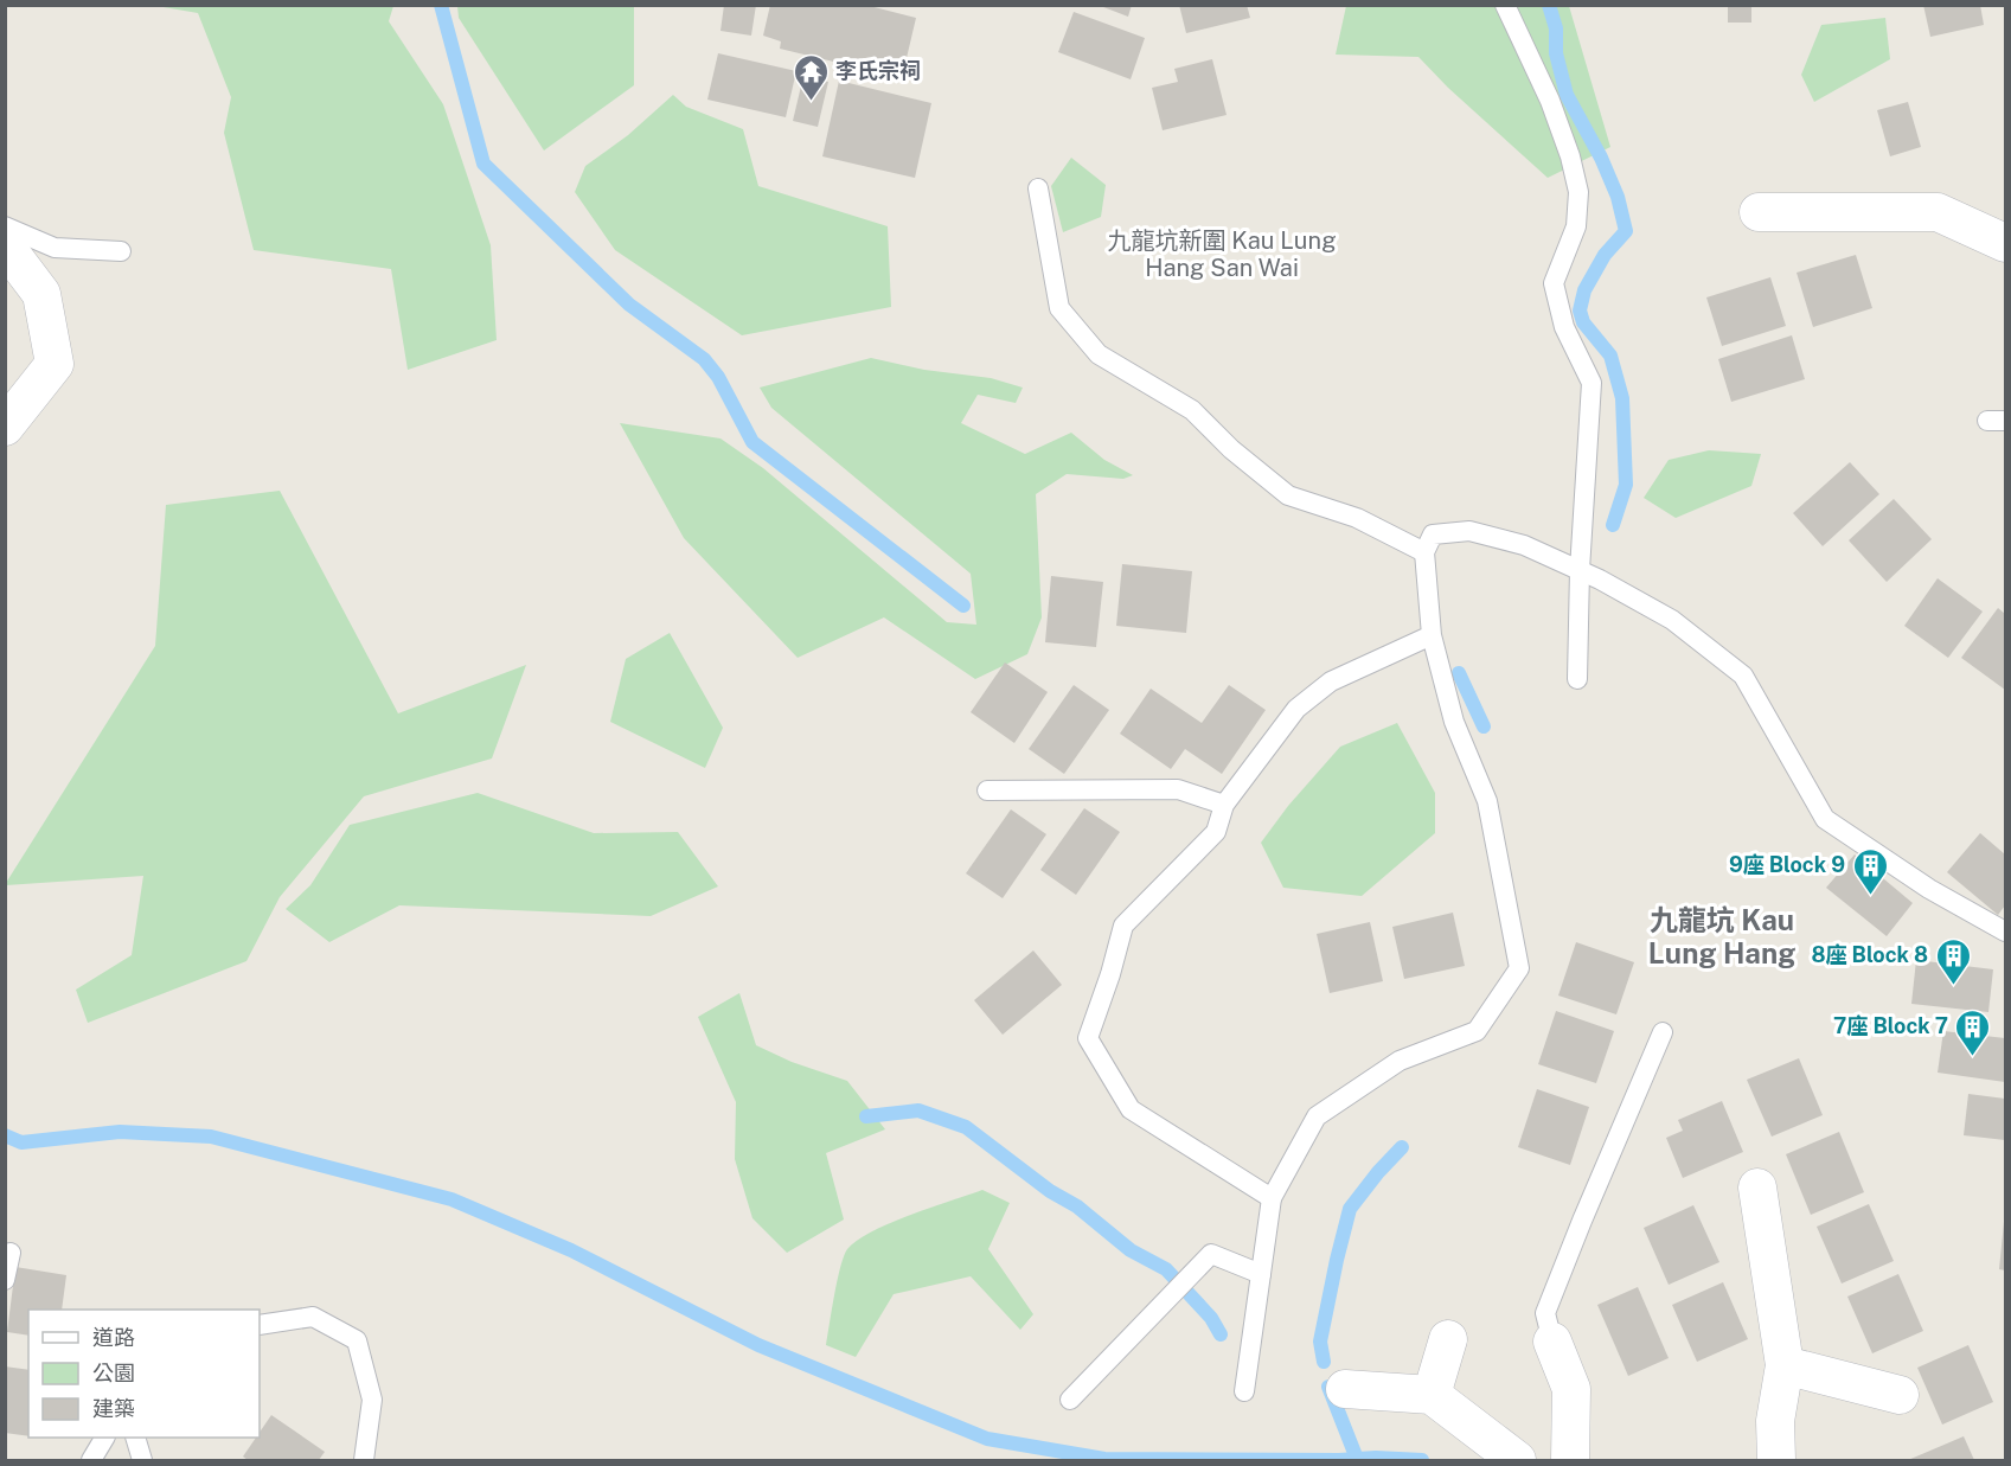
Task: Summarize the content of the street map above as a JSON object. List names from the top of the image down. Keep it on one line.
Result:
{"districts":["九龍坑新圍 Kau Lung Hang San Wai","九龍坑 Kau Lung Hang"],"places":{"temple":["李氏宗祠"],"building":["9座 Block 9","8座 Block 8","7座 Block 7"]},"legend":["道路","公園","建築"]}
